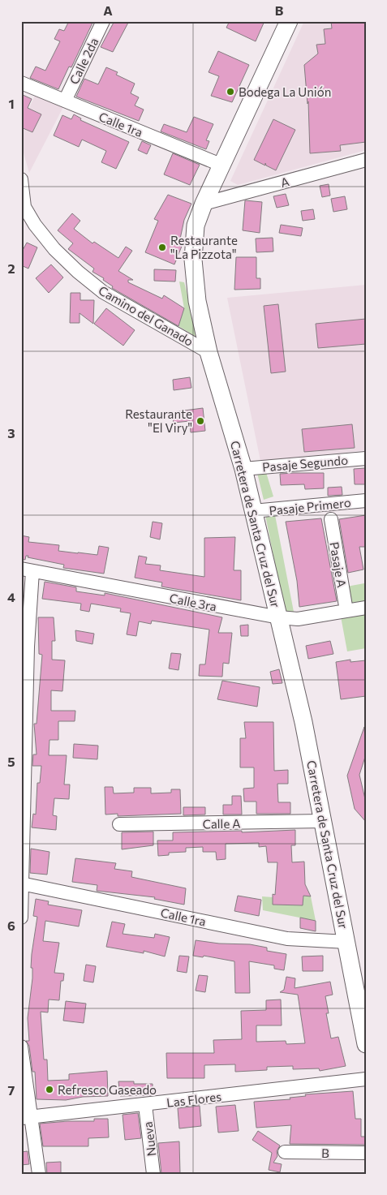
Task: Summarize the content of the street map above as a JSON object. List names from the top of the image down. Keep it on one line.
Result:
{"streets":{"main road":["Carretera de Santa Cruz del Sur"],"street":["Calle 2da","Calle 1ra","A","Camino del Ganado","Pasaje Segundo","Pasaje Primero","Pasaje A","Calle 3ra","Calle A","Las Flores","Nueva","B"]},"crossings":[["Calle 2da","Calle 1ra"],["Calle 1ra","Carretera de Santa Cruz del Sur"],["A","Carretera de Santa Cruz del Sur"],["Camino del Ganado","Carretera de Santa Cruz del Sur"],["Pasaje Segundo","Carretera de Santa Cruz del Sur"],["Pasaje Primero","Carretera de Santa Cruz del Sur"],["Carretera de Santa Cruz del Sur","Calle 3ra"],["Carretera de Santa Cruz del Sur","Calle A"],["Pasaje A","Calle 3ra"],["Las Flores","Nueva"]],"places":["Bodega La Unión","Restaurante \"La Pizzota\"","Restaurante \"El Viry\"","Refresco Gaseado"],"grid":{"columns":["A","B"],"rows":["1","2","3","4","5","6","7"]}}
